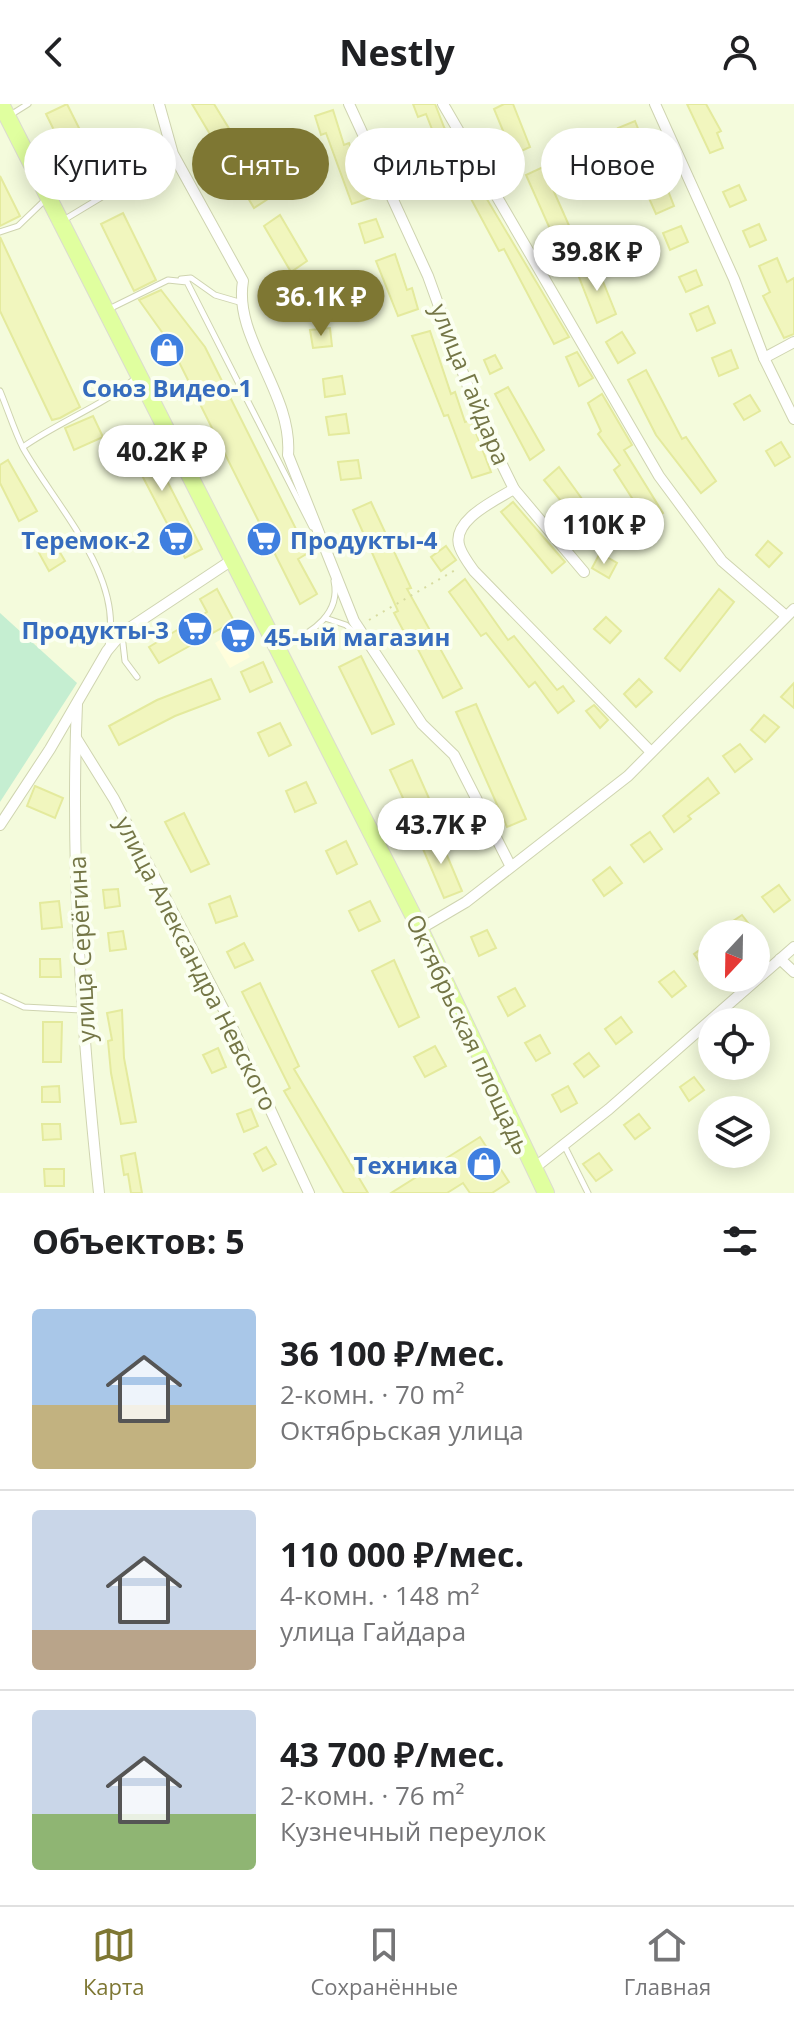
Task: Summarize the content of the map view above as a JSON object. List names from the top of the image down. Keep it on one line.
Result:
{"streets":{"main road":["Октябрьская площадь"],"street":["улица Гайдара","улица Серёгина","улица Александра Невского"]},"crossings":[["улица Серёгина","улица Александра Невского"]],"places":{"shop":["Союз Видео-1","Техника"],"supermarket":["Теремок-2","Продукты-4","Продукты-3","45-ый магазин"]},"north":"bottom","page":{"header":"Nestly","chip":["Купить","Снять","Фильтры","Новое"],"price":["39.8K ₽","36.1K ₽","40.2K ₽","110K ₽","43.7K ₽"],"heading":"Объектов: 5","list":[{"name":"36 100 ₽/мес.","note":"2-комн. · 70 m² · Октябрьская улица"},{"name":"110 000 ₽/мес.","note":"4-комн. · 148 m² · улица Гайдара"},{"name":"43 700 ₽/мес.","note":"2-комн. · 76 m² · Кузнечный переулок"}],"tabs":["Карта","Сохранённые","Главная"]}}
